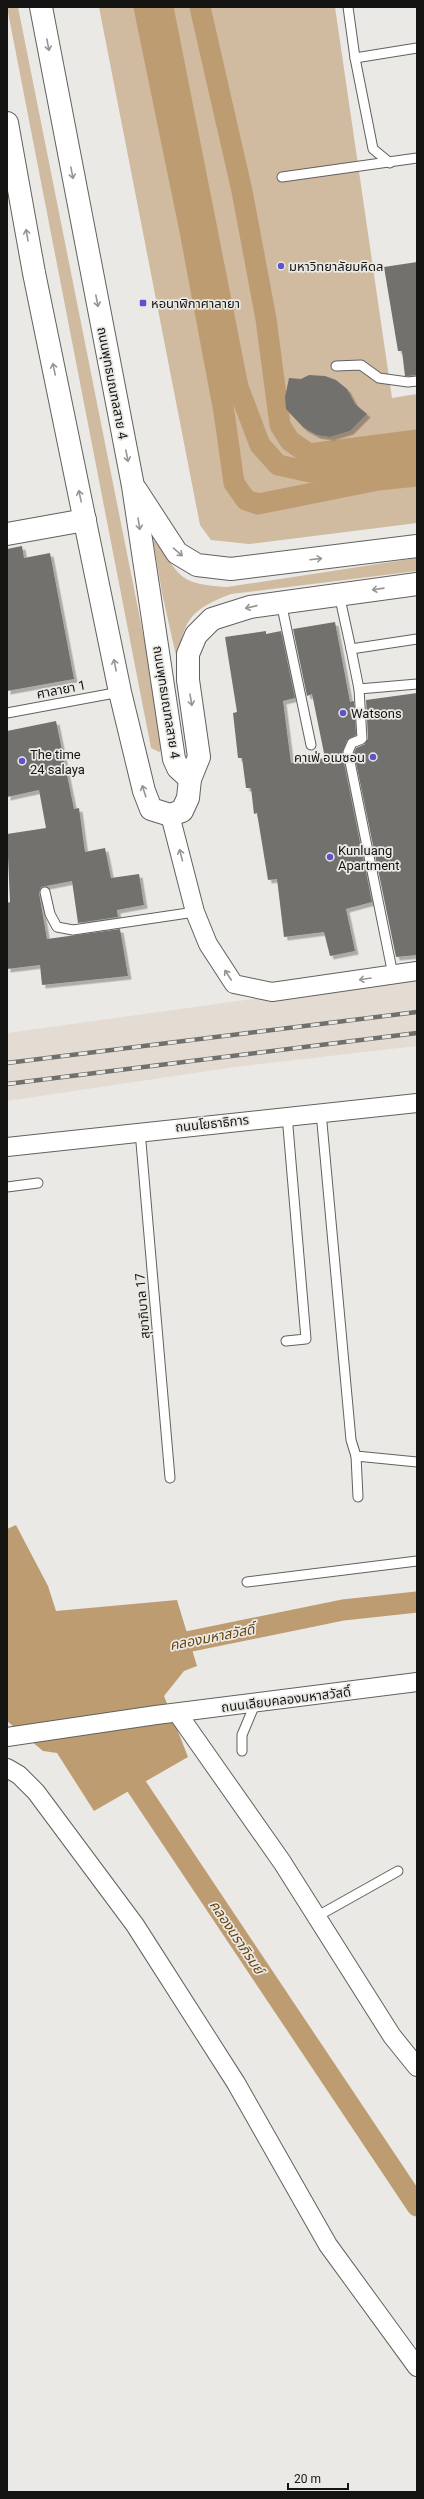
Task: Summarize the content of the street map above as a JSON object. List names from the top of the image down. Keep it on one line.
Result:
{"streets":{"main road":["ถนนพุทธมณฑลสาย 4"],"street":["ถนนโยธาธิการ","ถนนเลียบคลองมหาสวัสดิ์"],"lane":["ศาลายา 1","สุขาภิบาล 17"]},"crossings":[["ถนนโยธาธิการ","สุขาภิบาล 17"]],"water":["คลองมหาสวัสดิ์","คลองนราภิรมย์"],"places":{"other":["มหาวิทยาลัยมหิดล","Watsons","คาเฟ่ อเมซอน","The time 24 salaya","Kunluang Apartment"],"transit":["หอนาฬิกาศาลายา"]},"scale_bar":"20 m"}
